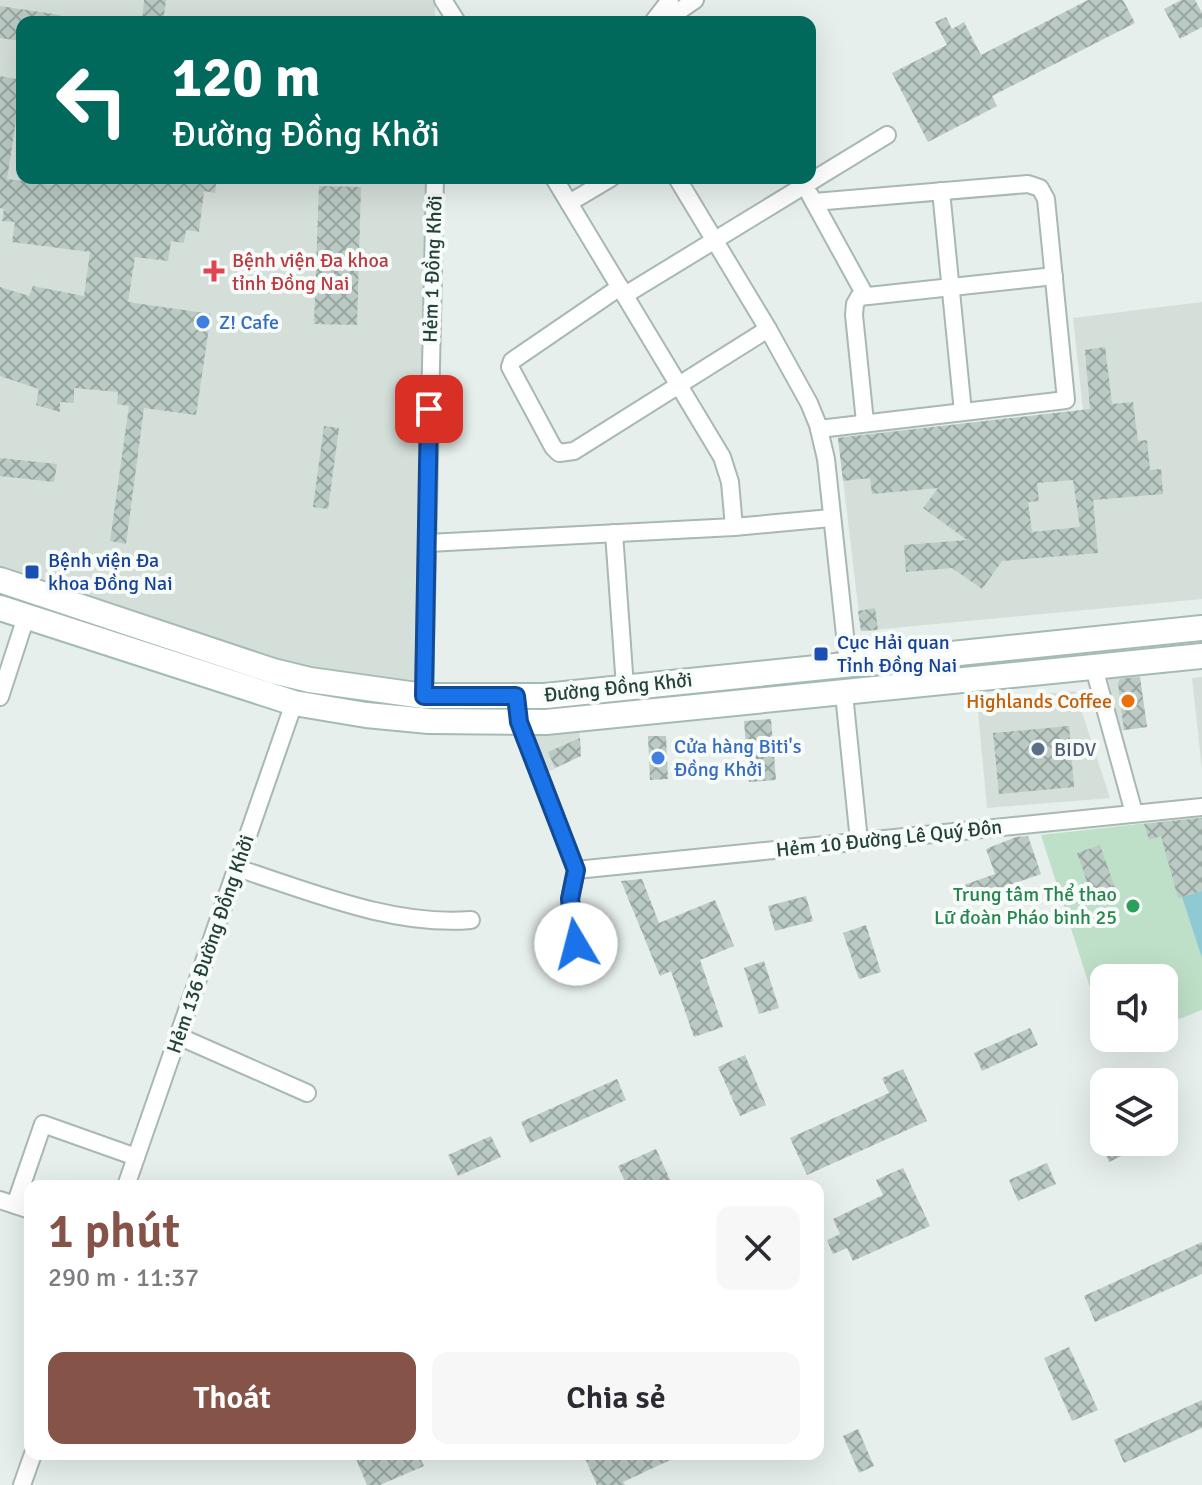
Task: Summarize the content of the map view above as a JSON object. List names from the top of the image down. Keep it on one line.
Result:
{"streets":{"main road":["Đường Đồng Khởi"],"street":["Hẻm 1 Đồng Khởi","Hẻm 10 Đường Lê Quý Đôn","Hẻm 136 Đường Đồng Khởi"]},"crossings":[["Hẻm 1 Đồng Khởi","Đường Đồng Khởi"],["Đường Đồng Khởi","Hẻm 136 Đường Đồng Khởi"]],"places":{"health":["Bệnh viện Đa khoa tỉnh Đồng Nai"],"other":["Z! Cafe","Highlands Coffee","BIDV","Cửa hàng Biti's Đồng Khởi","Trung tâm Thể thao Lữ đoàn Pháo binh 25"],"transit":["Bệnh viện Đa khoa Đồng Nai","Cục Hải quan Tỉnh Đồng Nai"]},"page":{"turn":["120 m","Đường Đồng Khởi"],"heading":["1 phút","290 m · 11:37"],"buttons":["Thoát","Chia sẻ"]}}
